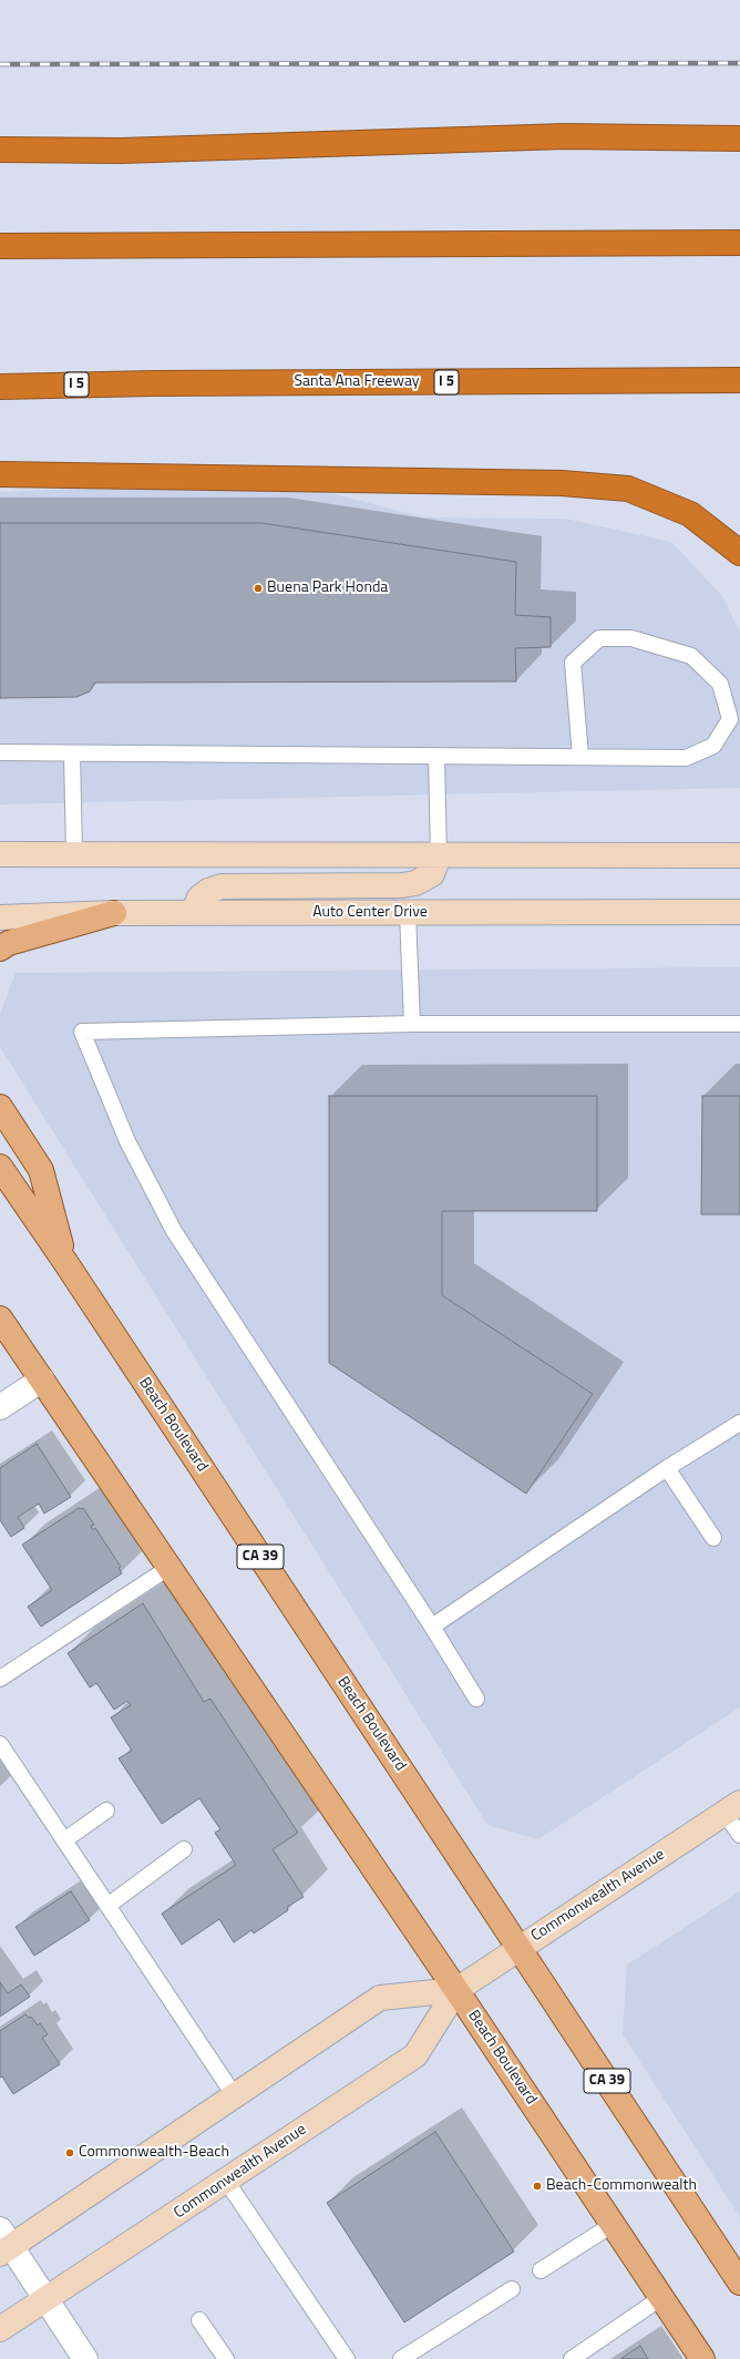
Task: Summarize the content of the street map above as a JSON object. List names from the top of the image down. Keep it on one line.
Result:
{"streets":{"highway":["Santa Ana Freeway","I 5"],"main road":["Auto Center Drive","Beach Boulevard","CA 39","Commonwealth Avenue"]},"crossings":[["Beach Boulevard","Commonwealth Avenue"]],"places":["Buena Park Honda","Commonwealth-Beach","Beach-Commonwealth"]}
